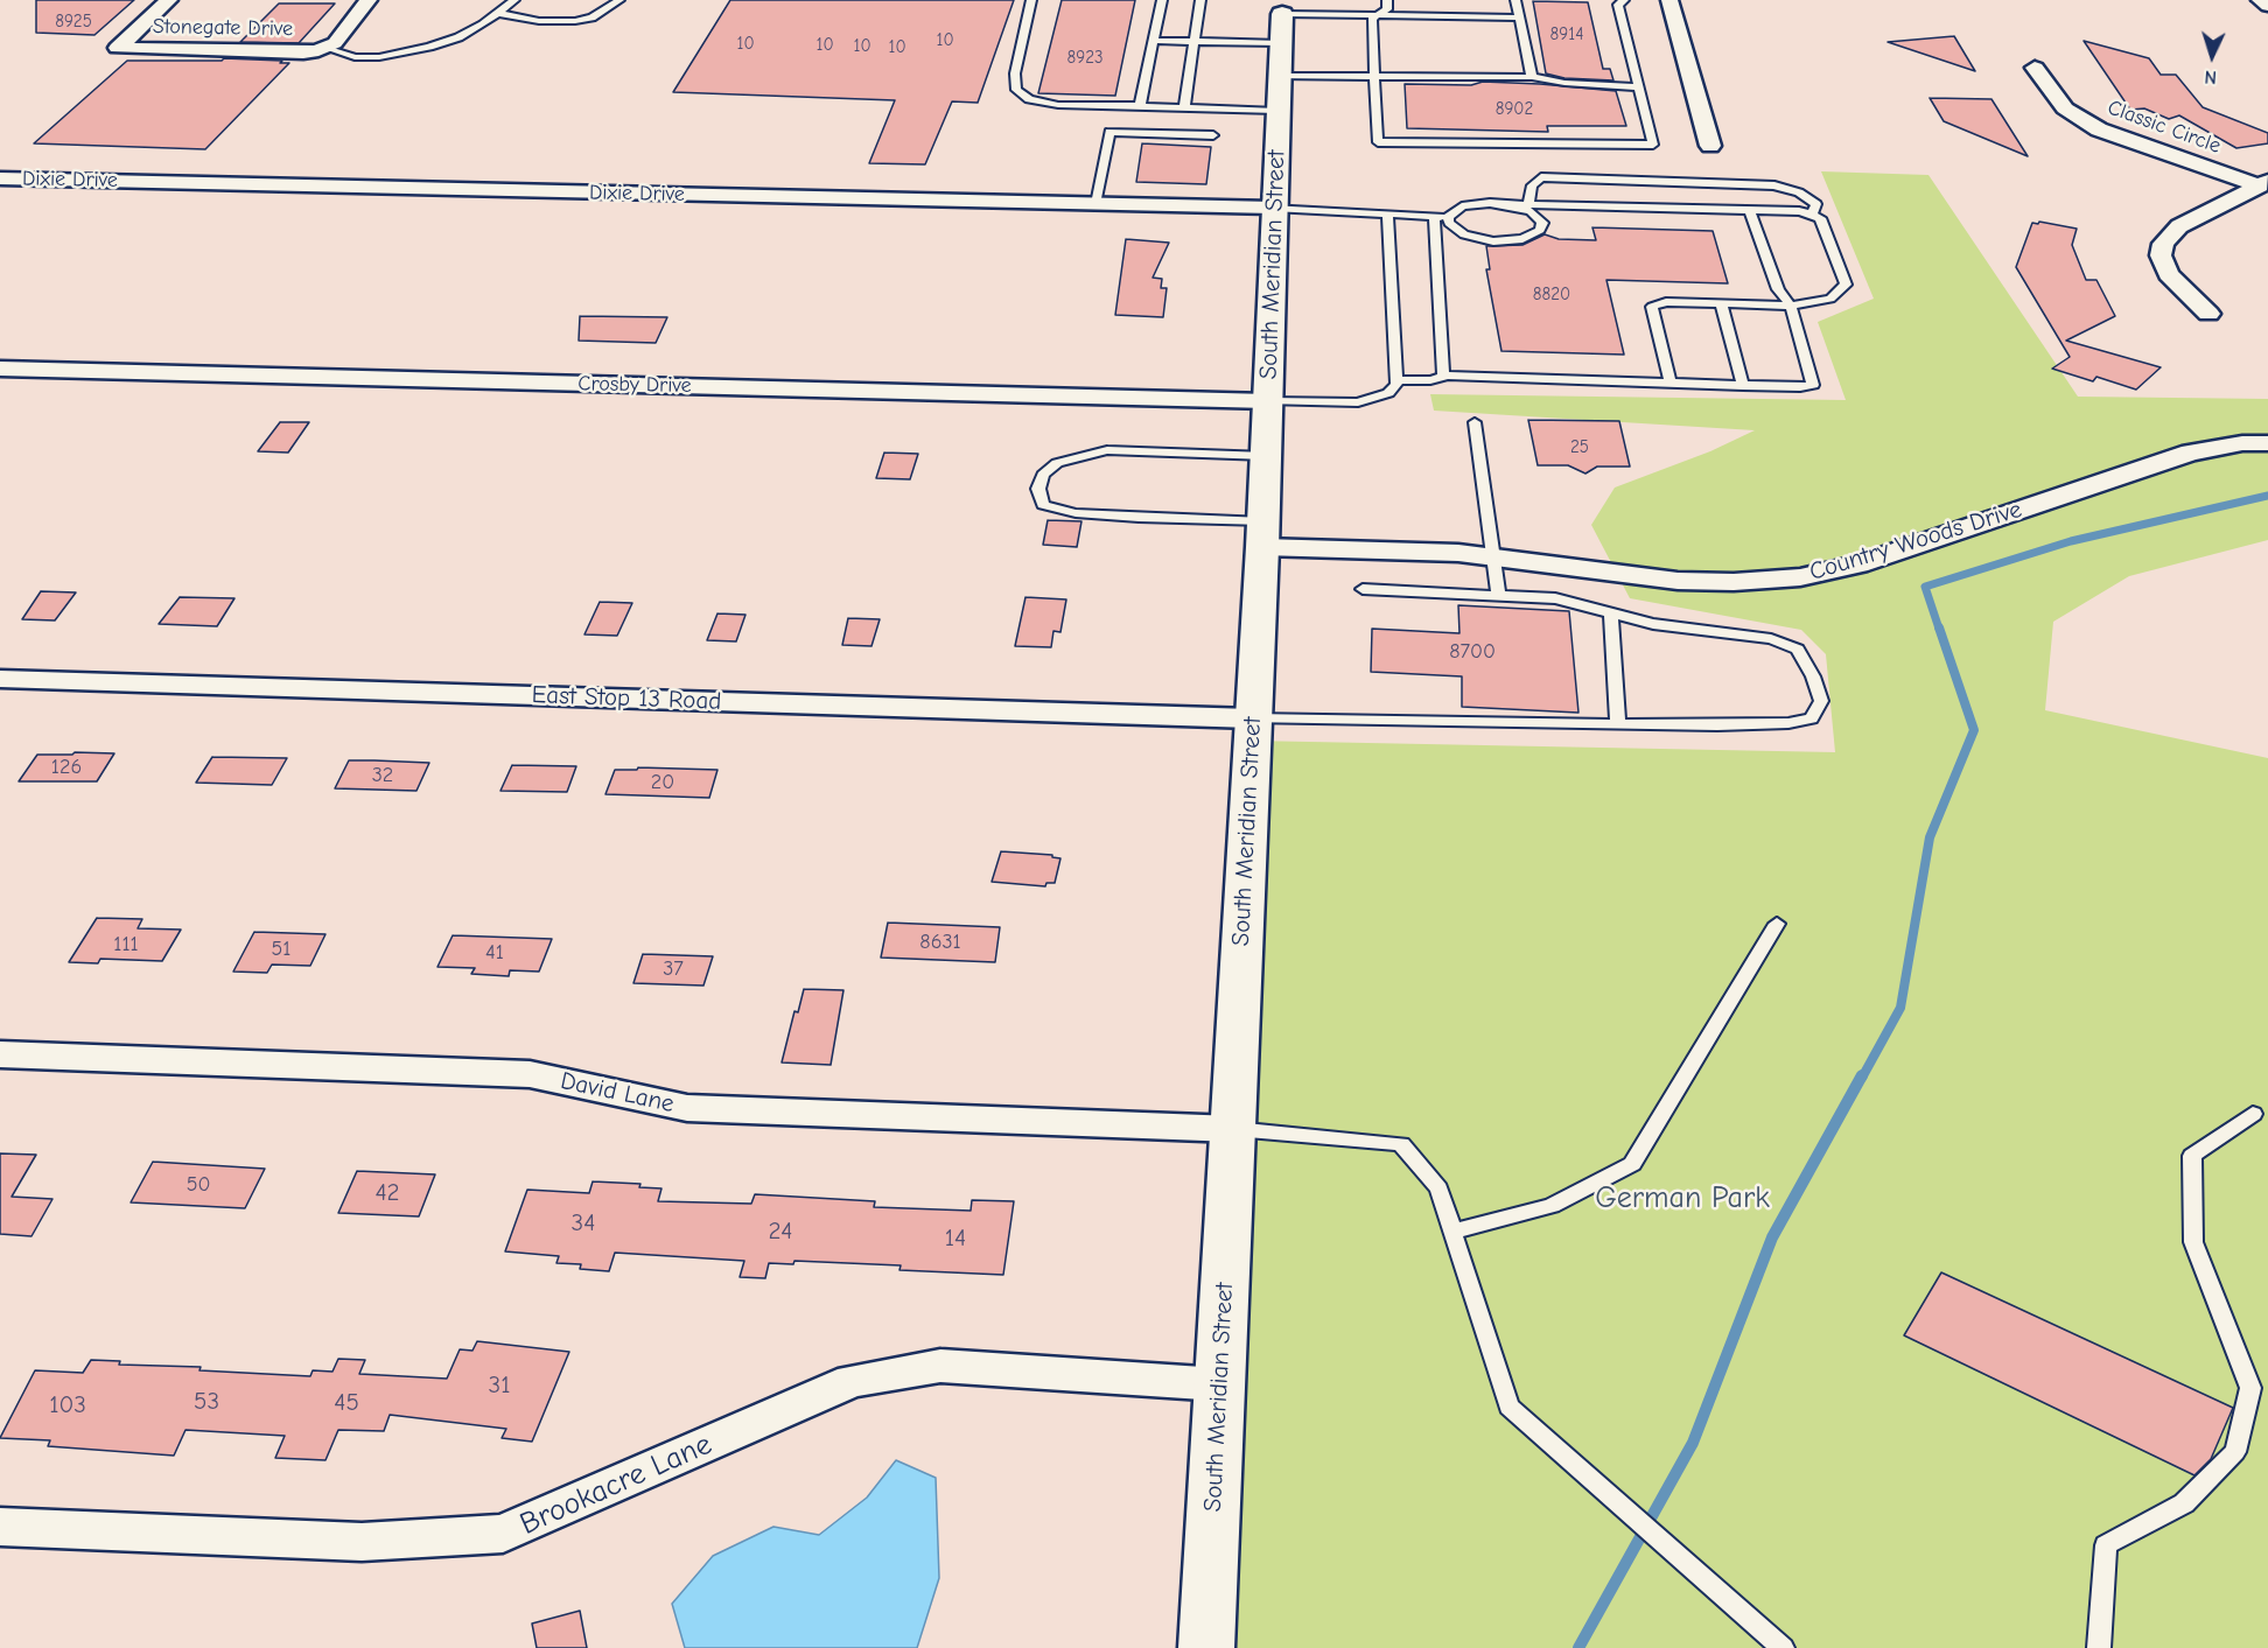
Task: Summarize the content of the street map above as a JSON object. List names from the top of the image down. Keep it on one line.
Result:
{"streets":{"main road":["South Meridian Street"],"street":["Stonegate Drive","Classic Circle","Dixie Drive","Crosby Drive","Country Woods Drive","East Stop 13 Road","David Lane","Brookacre Lane"]},"crossings":[["Dixie Drive","South Meridian Street"],["South Meridian Street","Crosby Drive"],["South Meridian Street","Country Woods Drive"],["South Meridian Street","East Stop 13 Road"],["South Meridian Street","David Lane"],["South Meridian Street","Brookacre Lane"]],"parks":["German Park"],"house_numbers":["8925","8914","10","10","10","10","10","8923","8902","8820","25","8700","126","32","20","8631","111","51","41","37","50","42","34","24","14","31","53","45","103"],"north":"bottom"}
